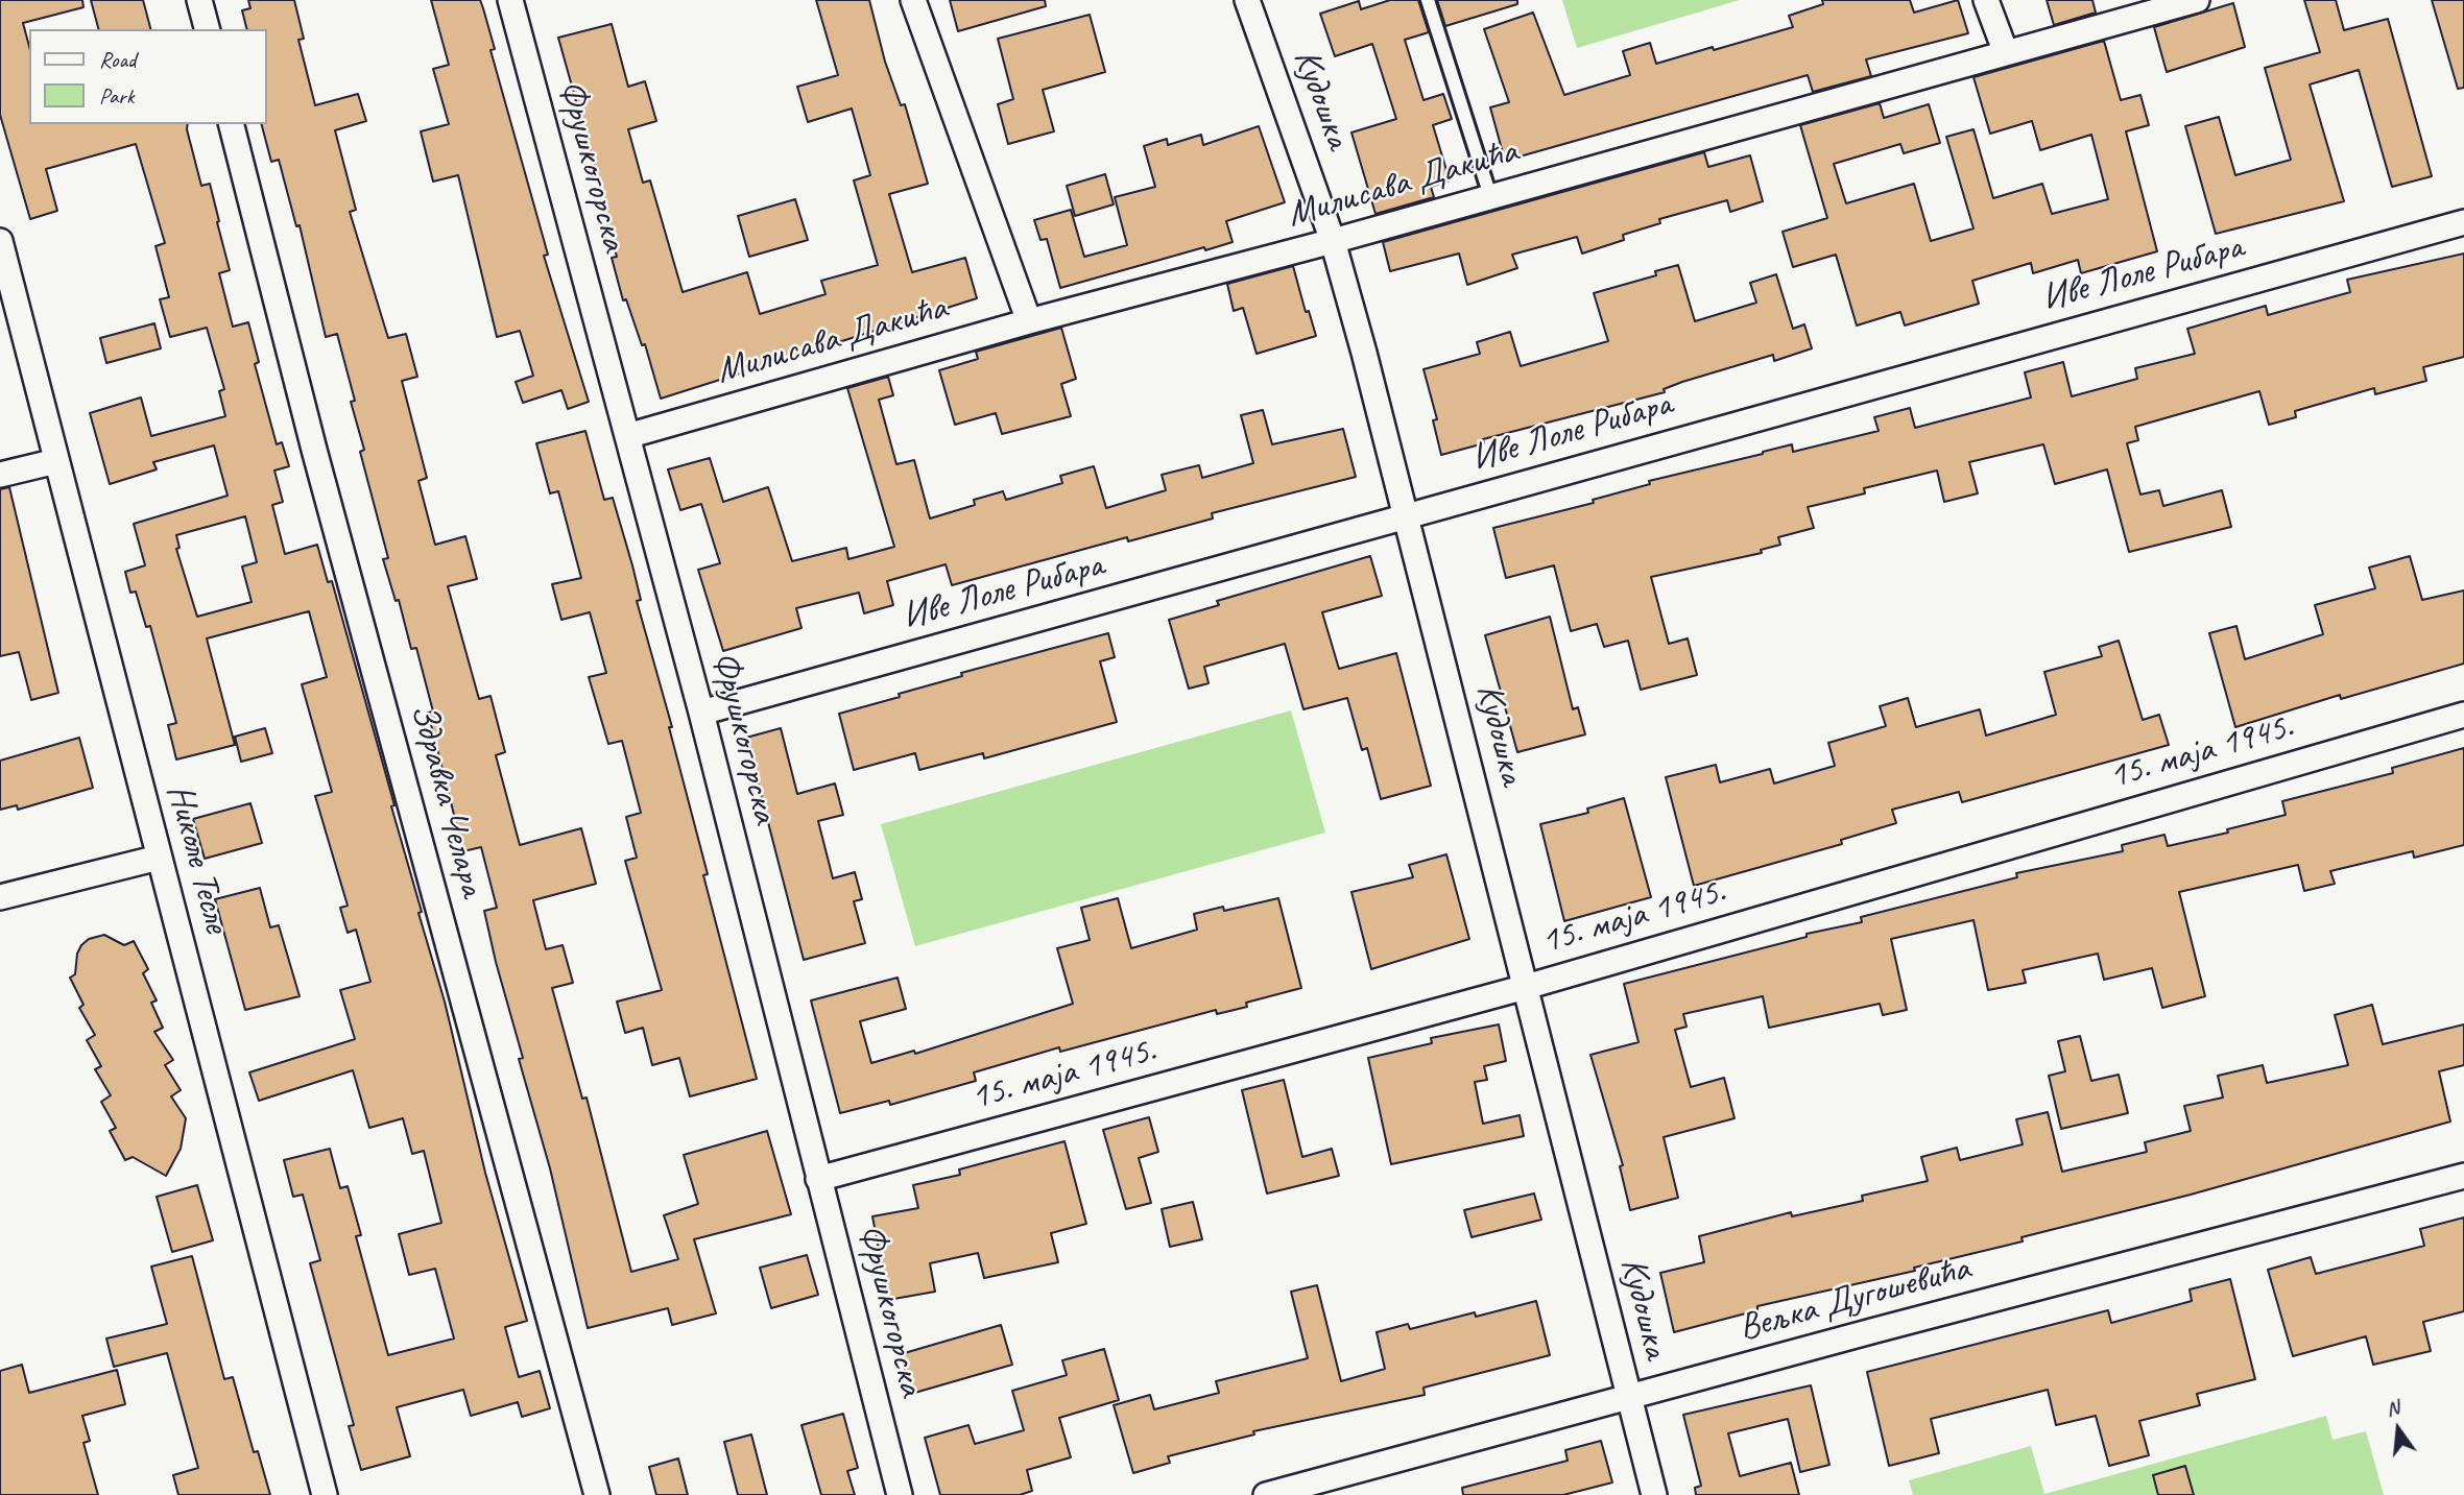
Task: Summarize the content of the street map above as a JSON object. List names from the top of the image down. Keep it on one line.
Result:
{"streets":{"street":["Кудошка","Фрушкогорска","Милисава Дакића","Иве Лоле Рибара","15. маја 1945.","Здравка Челара","Николе Тесле","Вељка Дугошевића"]},"crossings":[["Кудошка","Милисава Дакића"],["Кудошка","Иве Лоле Рибара"],["Кудошка","15. маја 1945."],["Кудошка","Вељка Дугошевића"],["Фрушкогорска","Милисава Дакића"],["Фрушкогорска","Иве Лоле Рибара"],["Фрушкогорска","15. маја 1945."]],"legend":["Road","Park"],"north":"top"}
